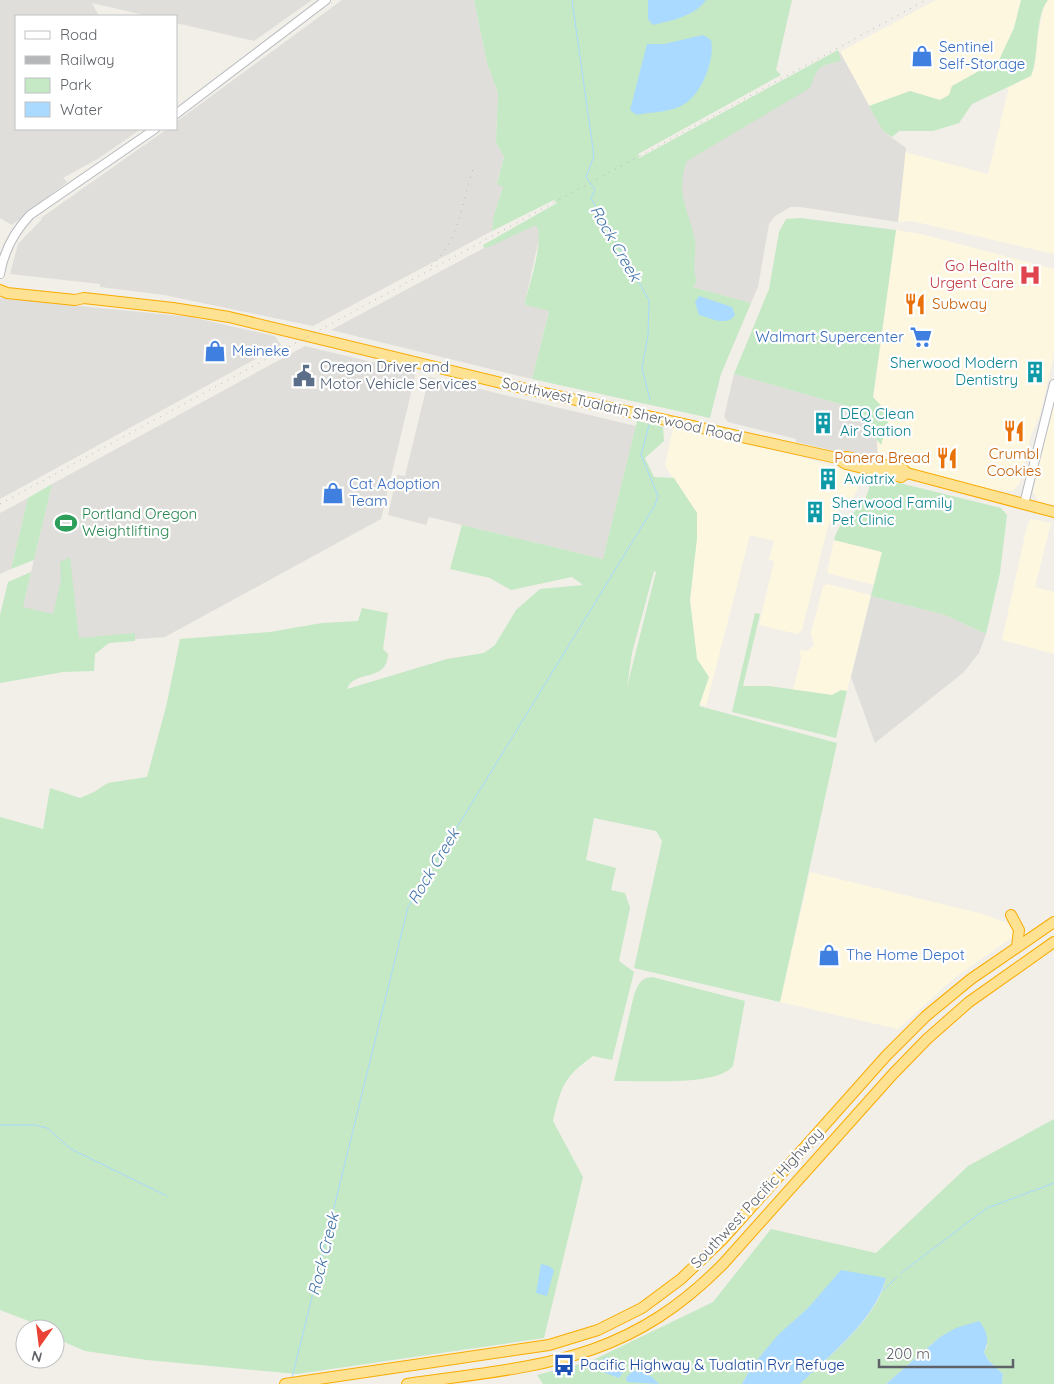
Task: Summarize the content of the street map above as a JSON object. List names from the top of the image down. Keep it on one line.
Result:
{"streets":{"highway":["Southwest Tualatin Sherwood Road","Southwest Pacific Highway"]},"water":["Rock Creek"],"places":{"shop":["Sentinel Self-Storage","Meineke","Cat Adoption Team","The Home Depot"],"hospital":["Go Health Urgent Care"],"restaurant":["Subway","Crumbl Cookies","Panera Bread"],"supermarket":["Walmart Supercenter"],"building":["Sherwood Modern Dentistry","DEQ Clean Air Station","Aviatrix","Sherwood Family Pet Clinic"],"public building":["Oregon Driver and Motor Vehicle Services"],"sports":["Portland Oregon Weightlifting"],"bus stop":["Pacific Highway & Tualatin Rvr Refuge"]},"legend":["Road","Railway","Park","Water"],"scale_bar":"200 m","north":"bottom"}
